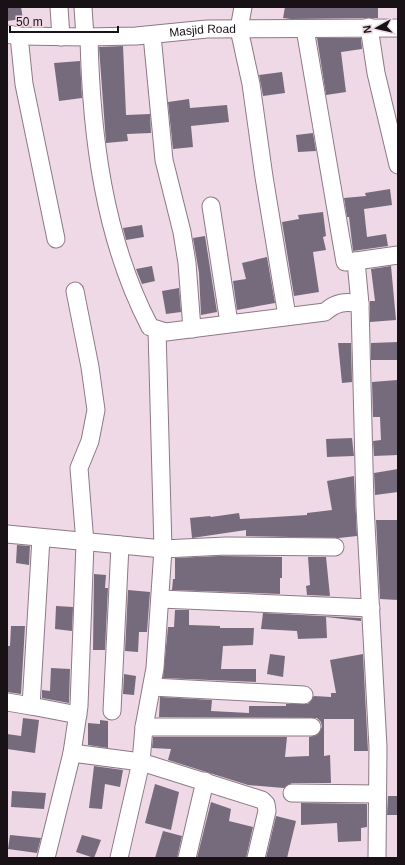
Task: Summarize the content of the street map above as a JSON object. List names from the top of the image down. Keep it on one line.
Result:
{"streets":{"street":["Masjid Road"]},"scale_bar":"50 m","north":"left"}
